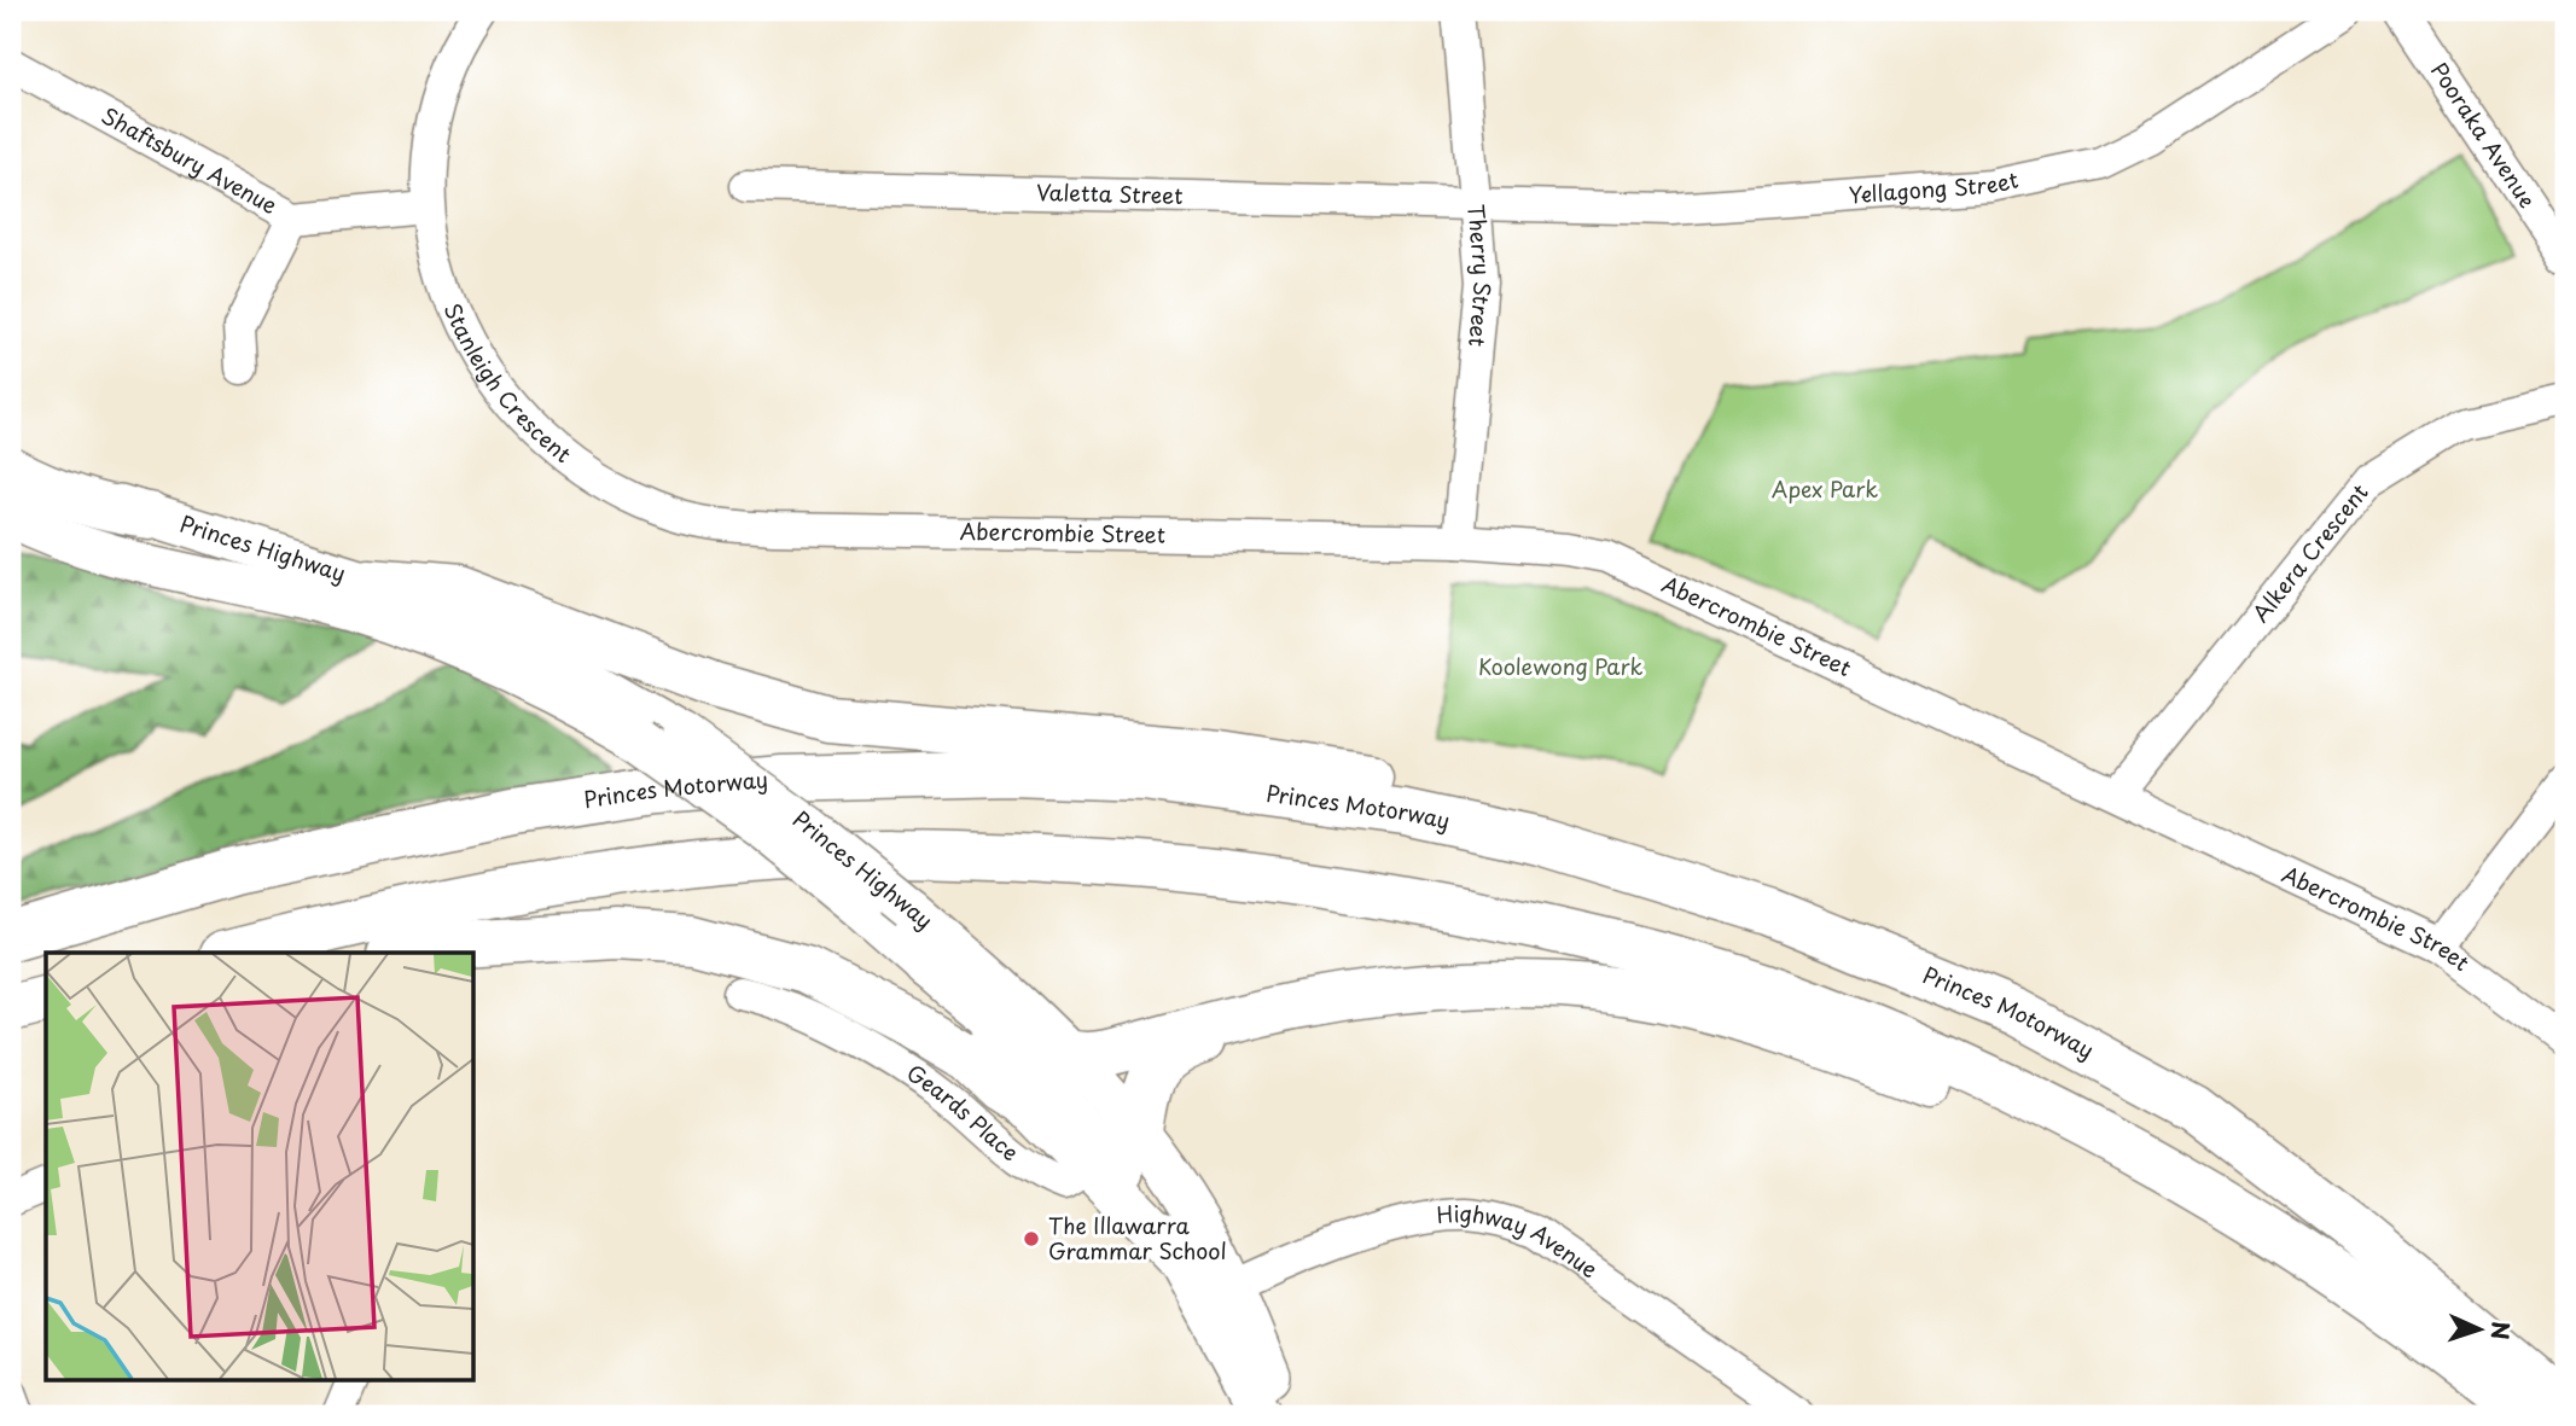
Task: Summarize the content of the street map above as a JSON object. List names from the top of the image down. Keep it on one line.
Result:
{"streets":{"highway":["Princes Motorway"],"main road":["Princes Highway"],"street":["Pooraka Avenue","Shaftsbury Avenue","Yellagong Street","Valetta Street","Therry Street","Stanleigh Crescent","Abercrombie Street","Alkera Crescent","Geards Place","Highway Avenue"]},"crossings":[["Shaftsbury Avenue","Stanleigh Crescent"],["Yellagong Street","Valetta Street"],["Yellagong Street","Therry Street"],["Valetta Street","Therry Street"],["Therry Street","Abercrombie Street"],["Stanleigh Crescent","Abercrombie Street"],["Abercrombie Street","Alkera Crescent"],["Princes Highway","Geards Place"],["Princes Highway","Highway Avenue"]],"parks":["Apex Park","Koolewong Park"],"places":["The Illawarra Grammar School"],"north":"right"}
